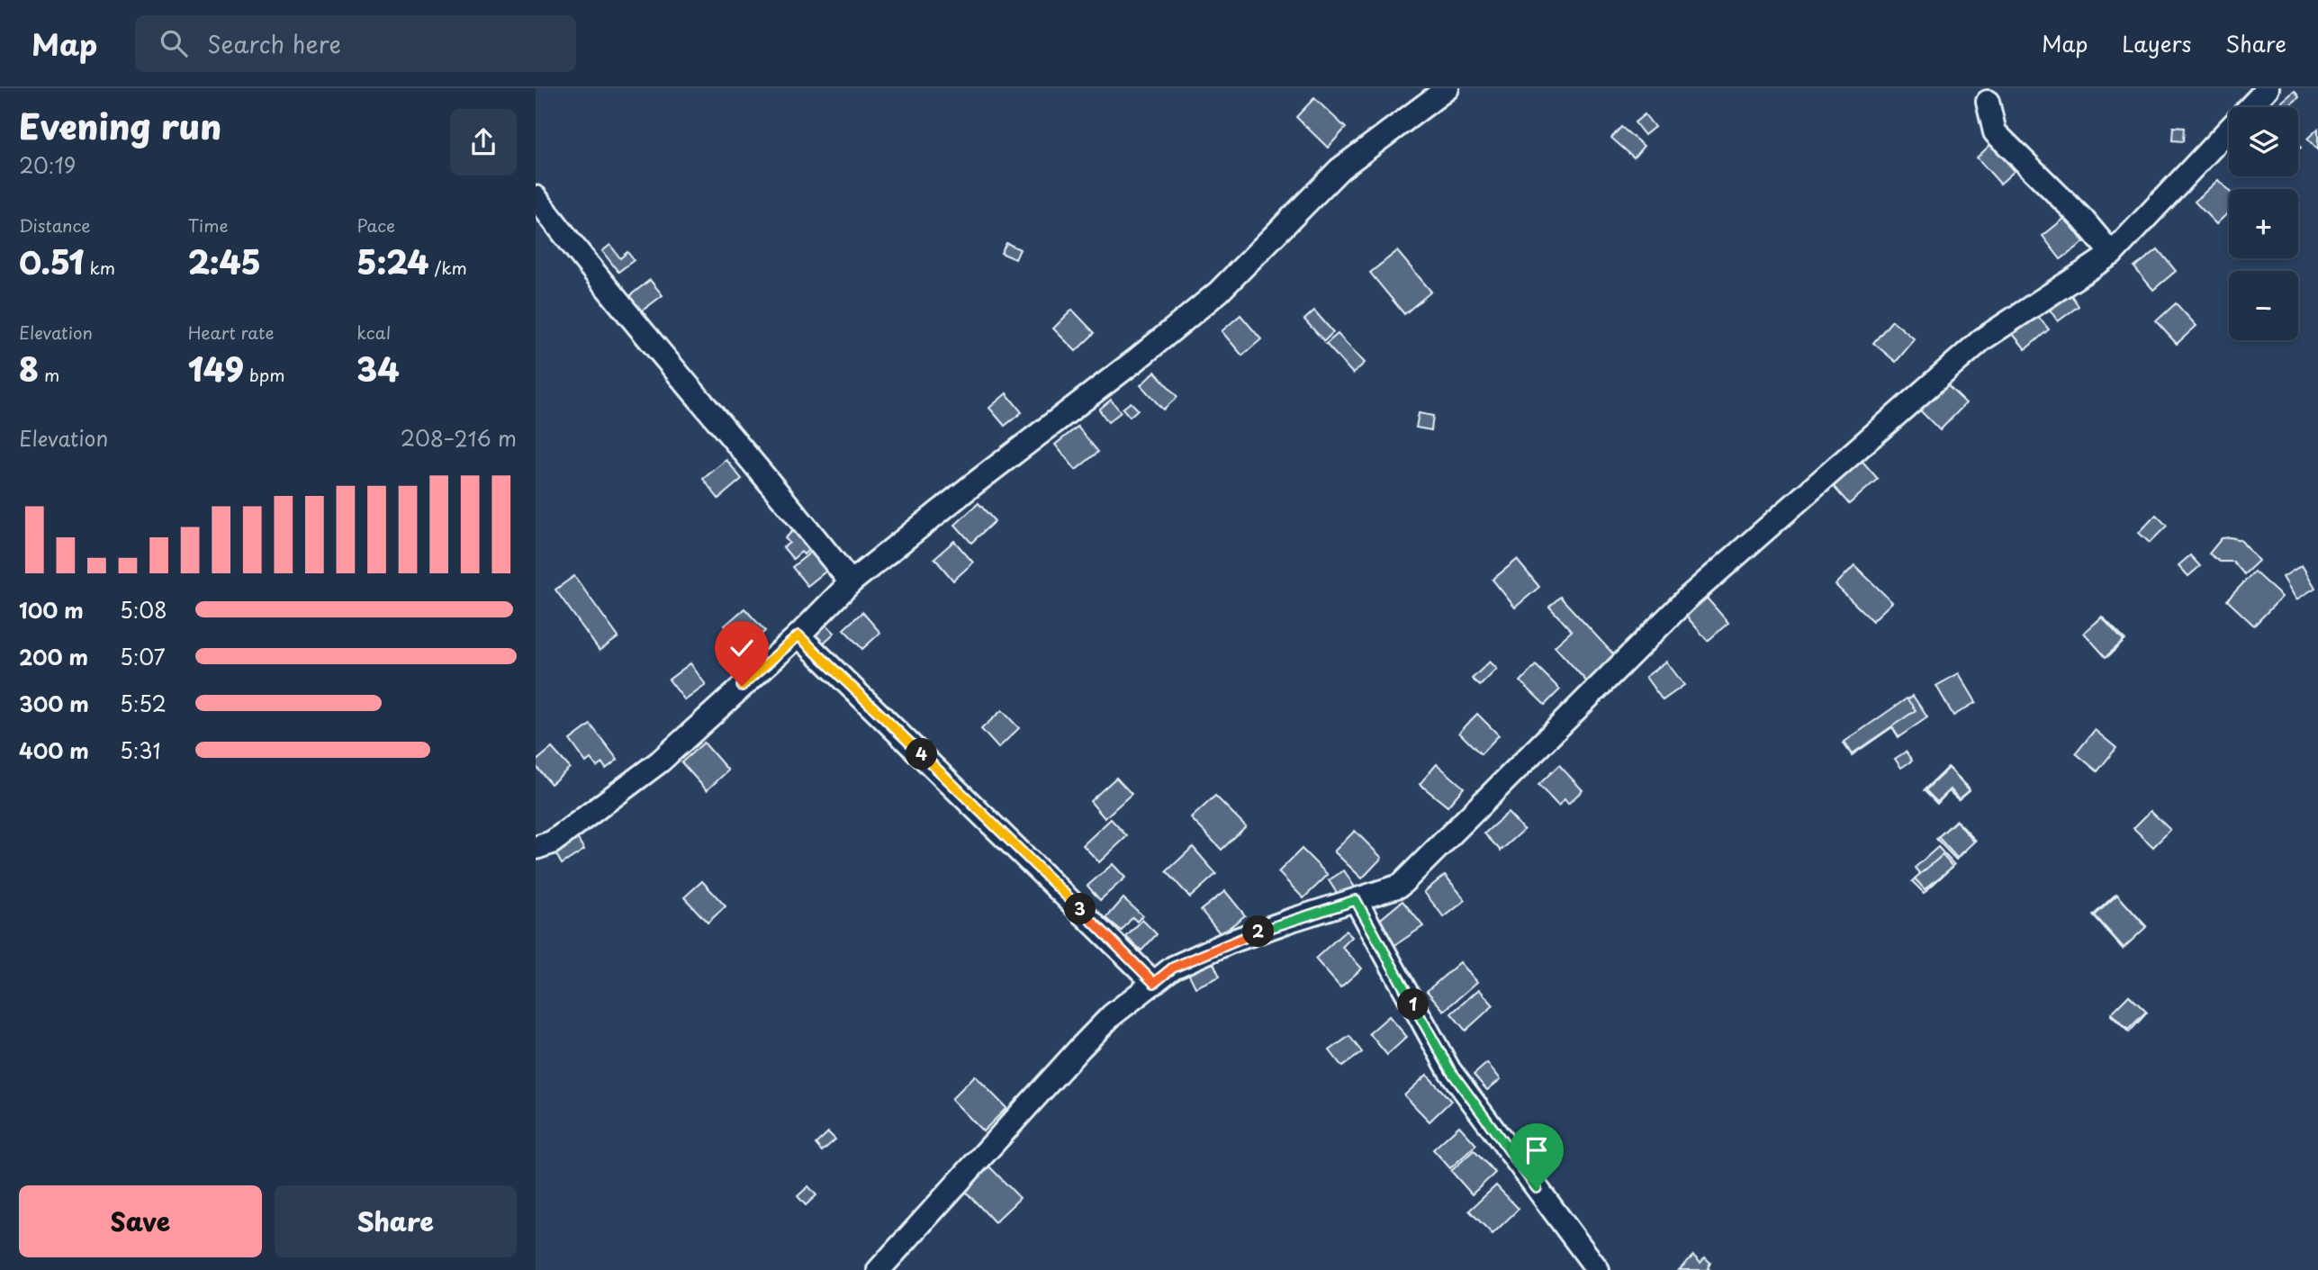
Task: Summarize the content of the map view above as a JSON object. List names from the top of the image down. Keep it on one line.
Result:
{"page":{"header":"Map","search":"Search here","nav":["Map","Layers","Share"],"heading":["Evening run","20:19"],"map_buttons":["+","−"],"stats":[["Distance","0.51 km"],["Time","2:45"],["Pace","5:24 /km"],["Elevation","8 m"],["Heart rate","149 bpm"],["kcal","34"]],"chart":["Elevation","208–216 m"],"list":[{"name":"100 m","note":"5:08"},{"name":"200 m","note":"5:07"},{"name":"300 m","note":"5:52"},{"name":"400 m","note":"5:31"}],"pins":["4","3","2","1"],"buttons":["Save","Share"]}}
